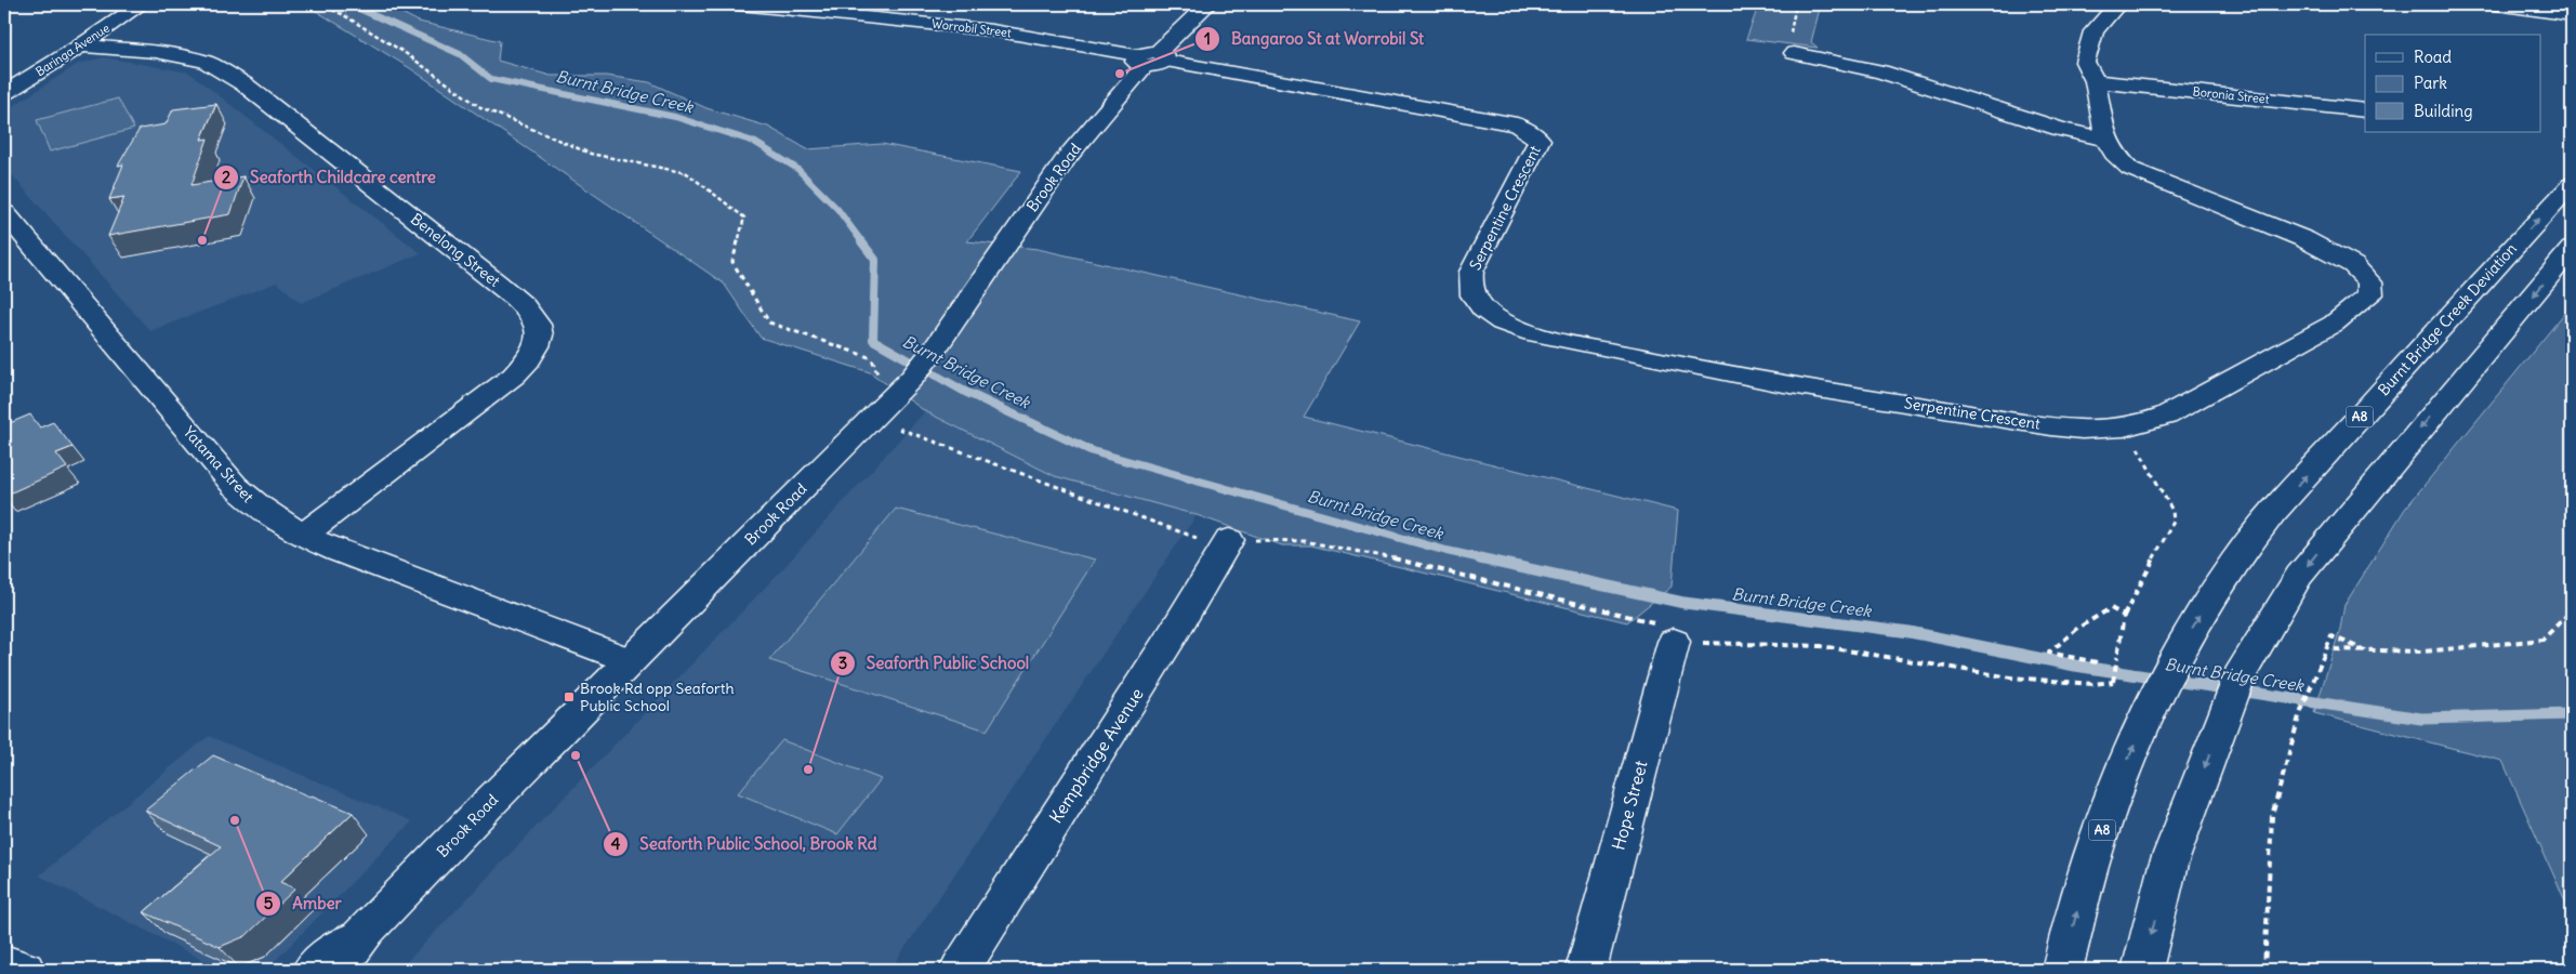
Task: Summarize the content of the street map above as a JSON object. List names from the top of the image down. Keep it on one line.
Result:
{"streets":{"main road":["Worrobil Street","Baringa Avenue","Boronia Street","Brook Road","Serpentine Crescent","Benelong Street","Burnt Bridge Creek Deviation","A8","Yatama Street","Kempbridge Avenue","Hope Street"]},"crossings":[["Worrobil Street","Brook Road"],["Worrobil Street","Serpentine Crescent"],["Baringa Avenue","Benelong Street"],["Brook Road","Serpentine Crescent"],["Brook Road","Yatama Street"],["Benelong Street","Yatama Street"]],"water":["Burnt Bridge Creek"],"places":{"other":["Bangaroo St at Worrobil St","Seaforth Childcare centre","Seaforth Public School, Brook Rd","Seaforth Public School","Amber"],"transit":["Brook Rd opp Seaforth Public School"]},"legend":["Road","Park","Building"]}
